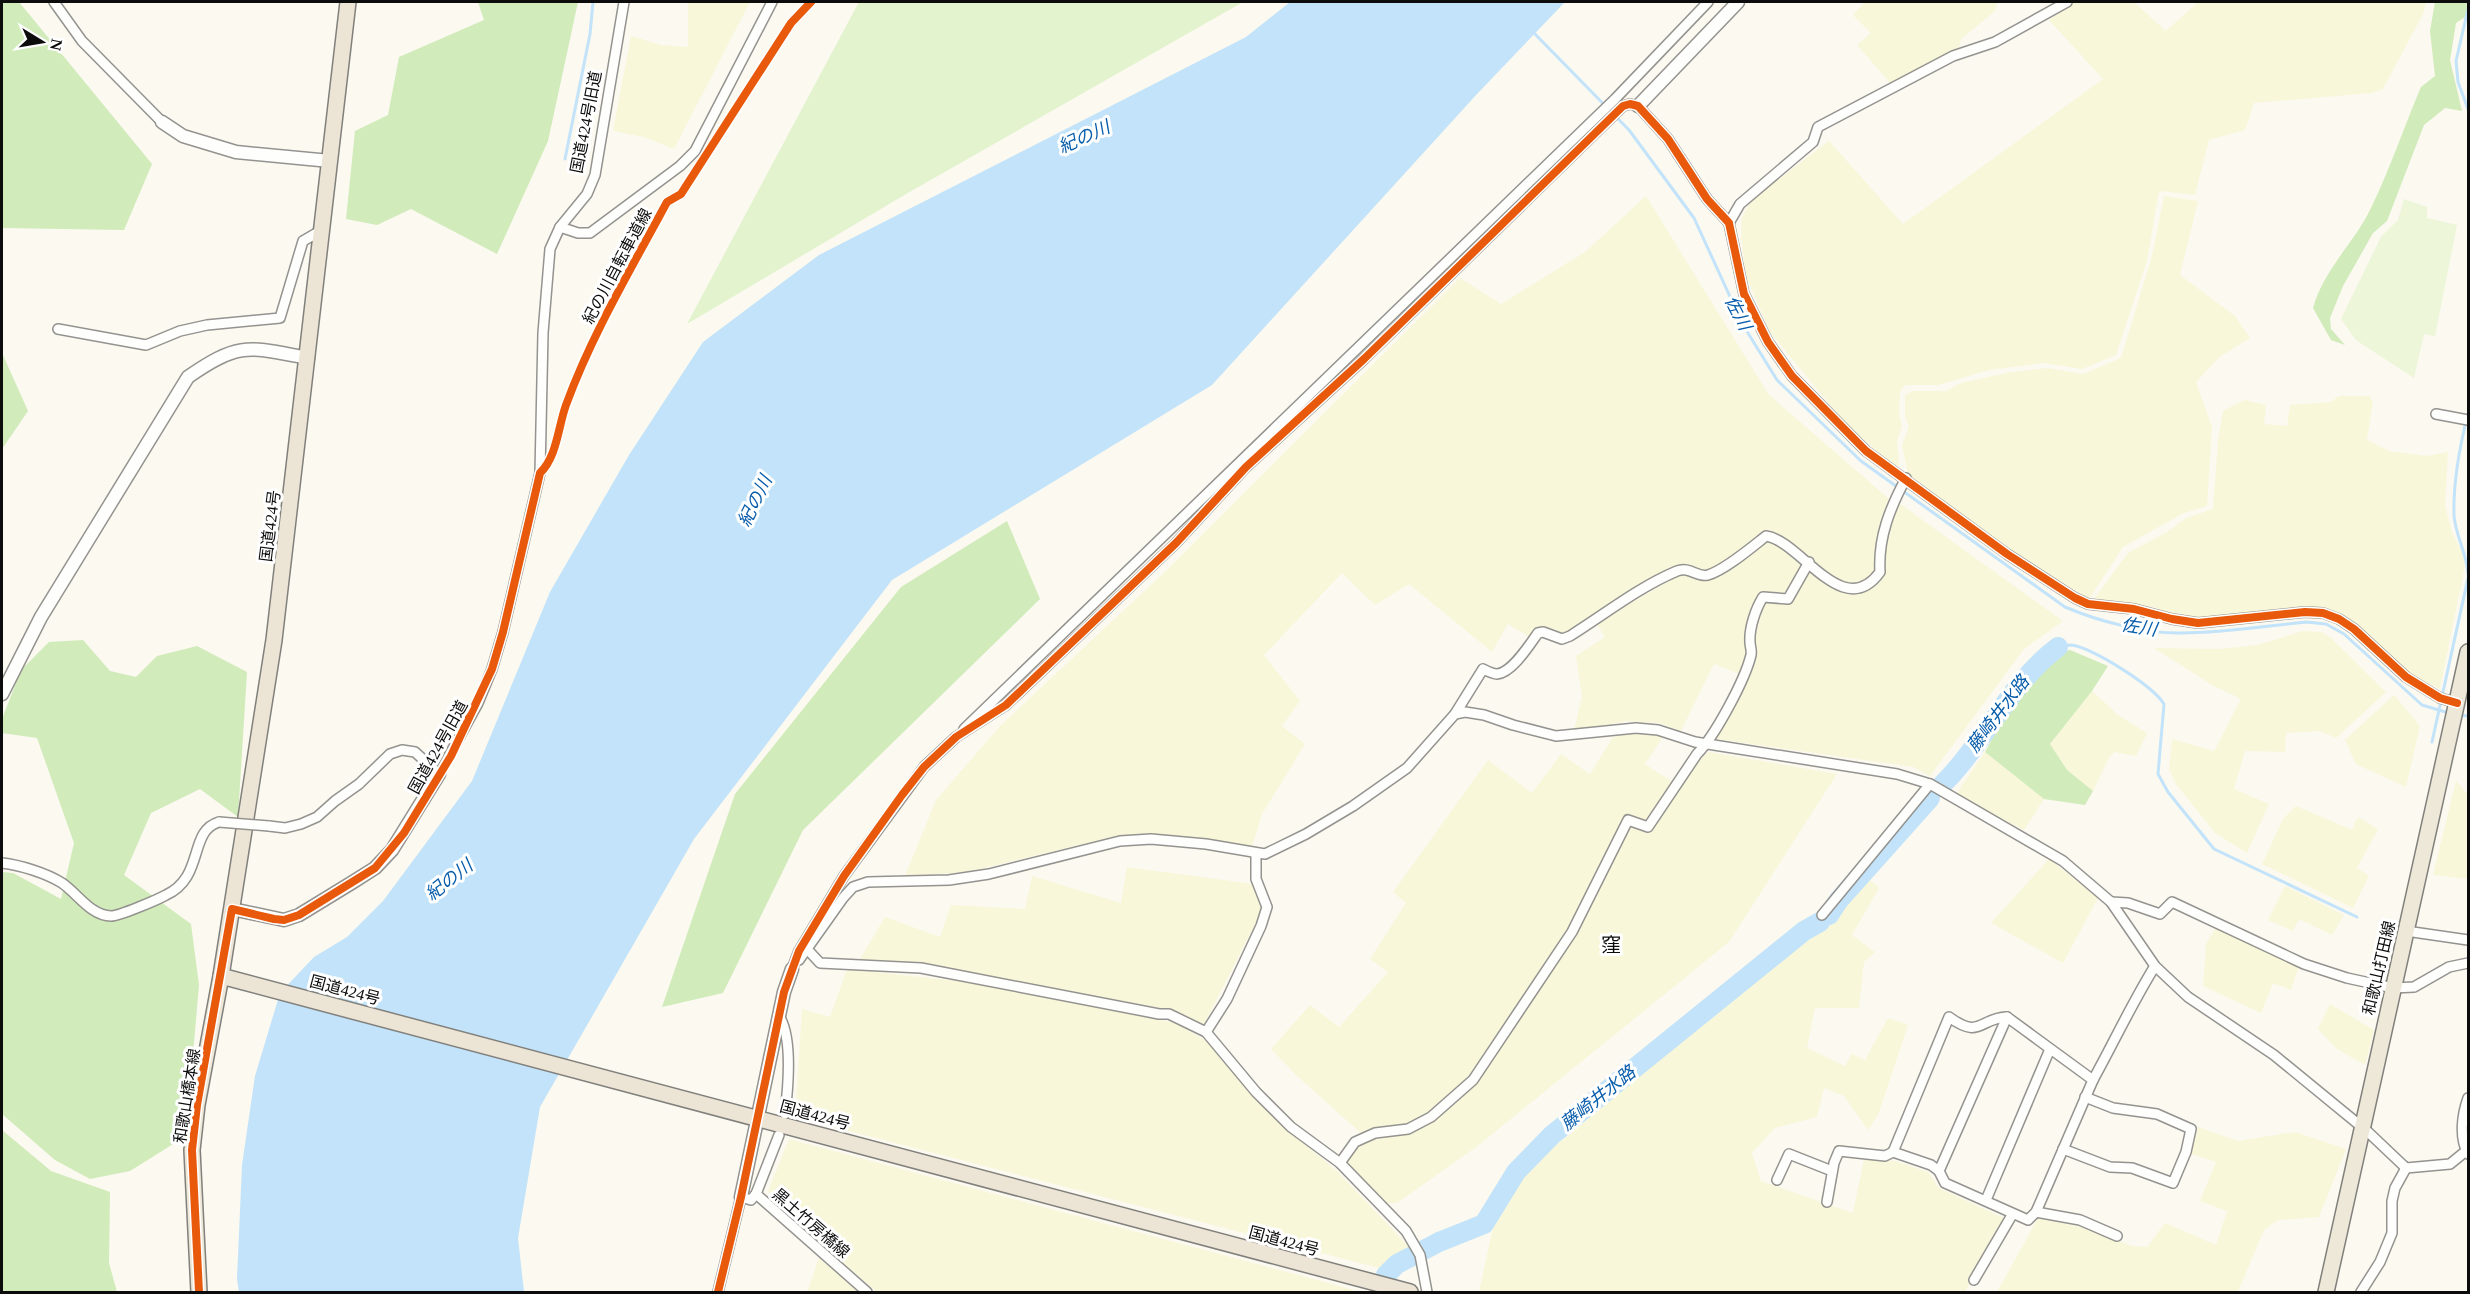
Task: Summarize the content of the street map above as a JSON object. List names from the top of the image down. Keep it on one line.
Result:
{"streets":{"highway":["国道424号"],"main road":["和歌山打田線","和歌山橋本線"],"street":["国道424号旧道","黒土竹房橋線"],"cycle path":["紀の川自転車道線"]},"crossings":[["国道424号旧道","国道424号"],["国道424号","和歌山橋本線"]],"districts":["窪"],"water":["紀の川","佐川","藤崎井水路"],"north":"right"}
